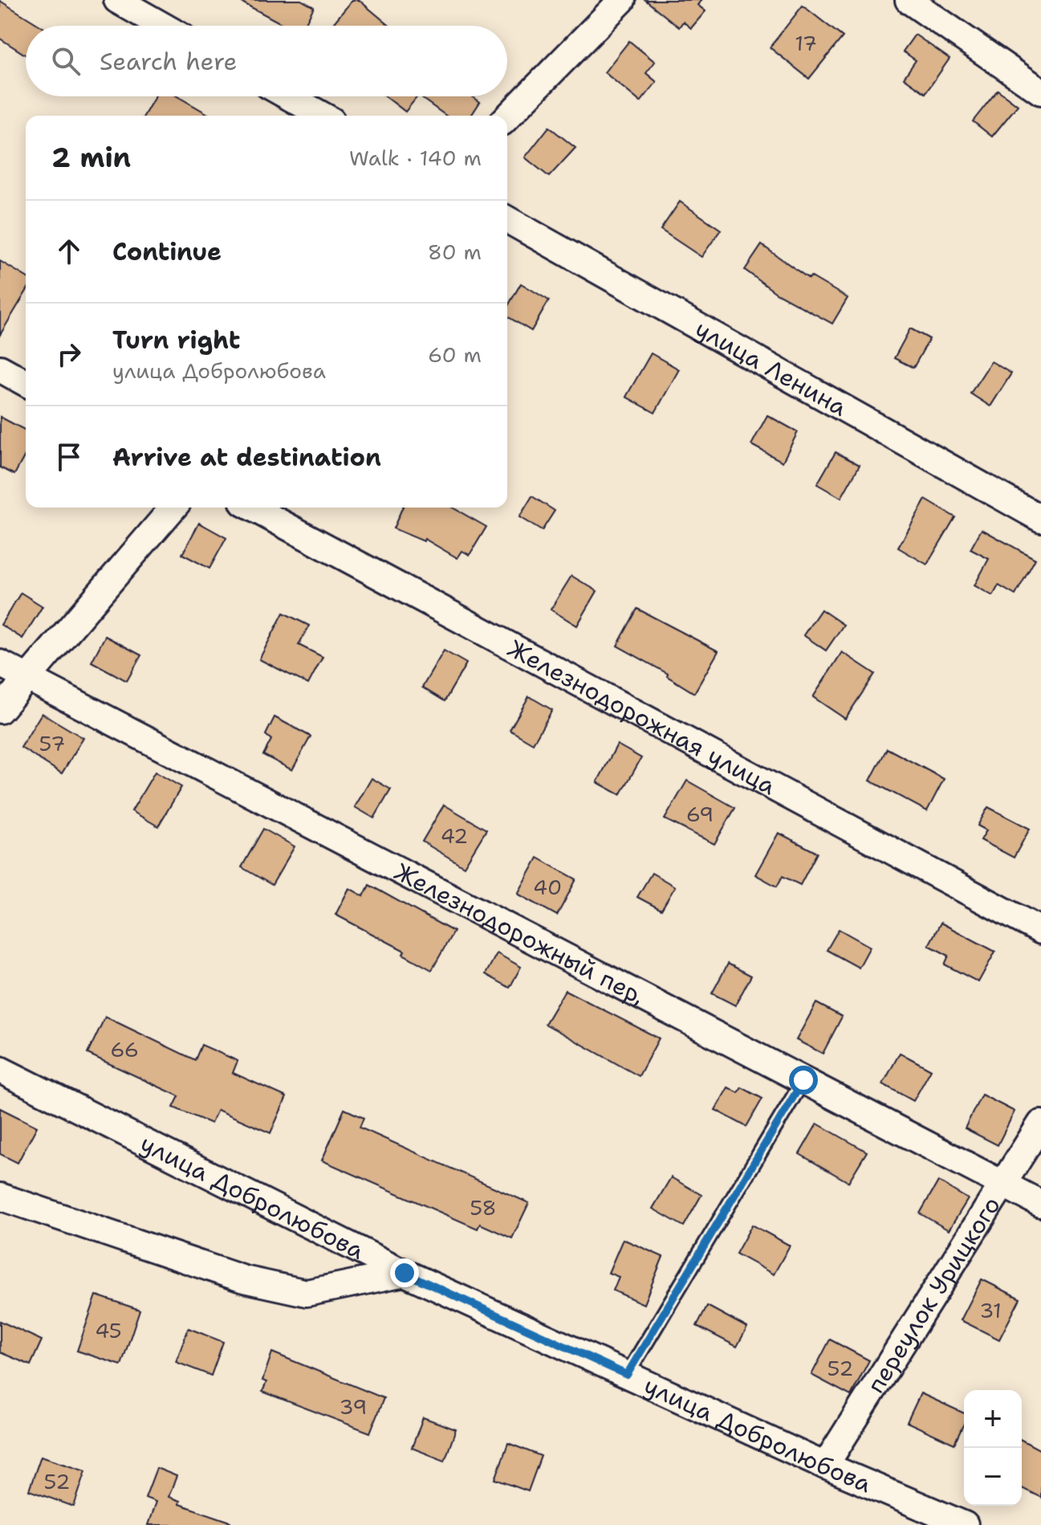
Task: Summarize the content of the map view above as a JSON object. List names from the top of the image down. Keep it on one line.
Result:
{"streets":{"street":["улица Ленина","Железнодорожная улица","Железнодорожный пер,","улица Добролюбова","переулок Урицкого"]},"crossings":[["Железнодорожный пер,","переулок Урицкого"],["улица Добролюбова","переулок Урицкого"]],"house_numbers":["17","57","69","42","40","66","58","31","45","52","39","52"],"page":{"search":"Search here","heading":["2 min","Walk · 140 m"],"list":[["Continue","80 m"],["Turn right","улица Добролюбова","60 m"],"Arrive at destination"],"map_buttons":["+","−"]}}
